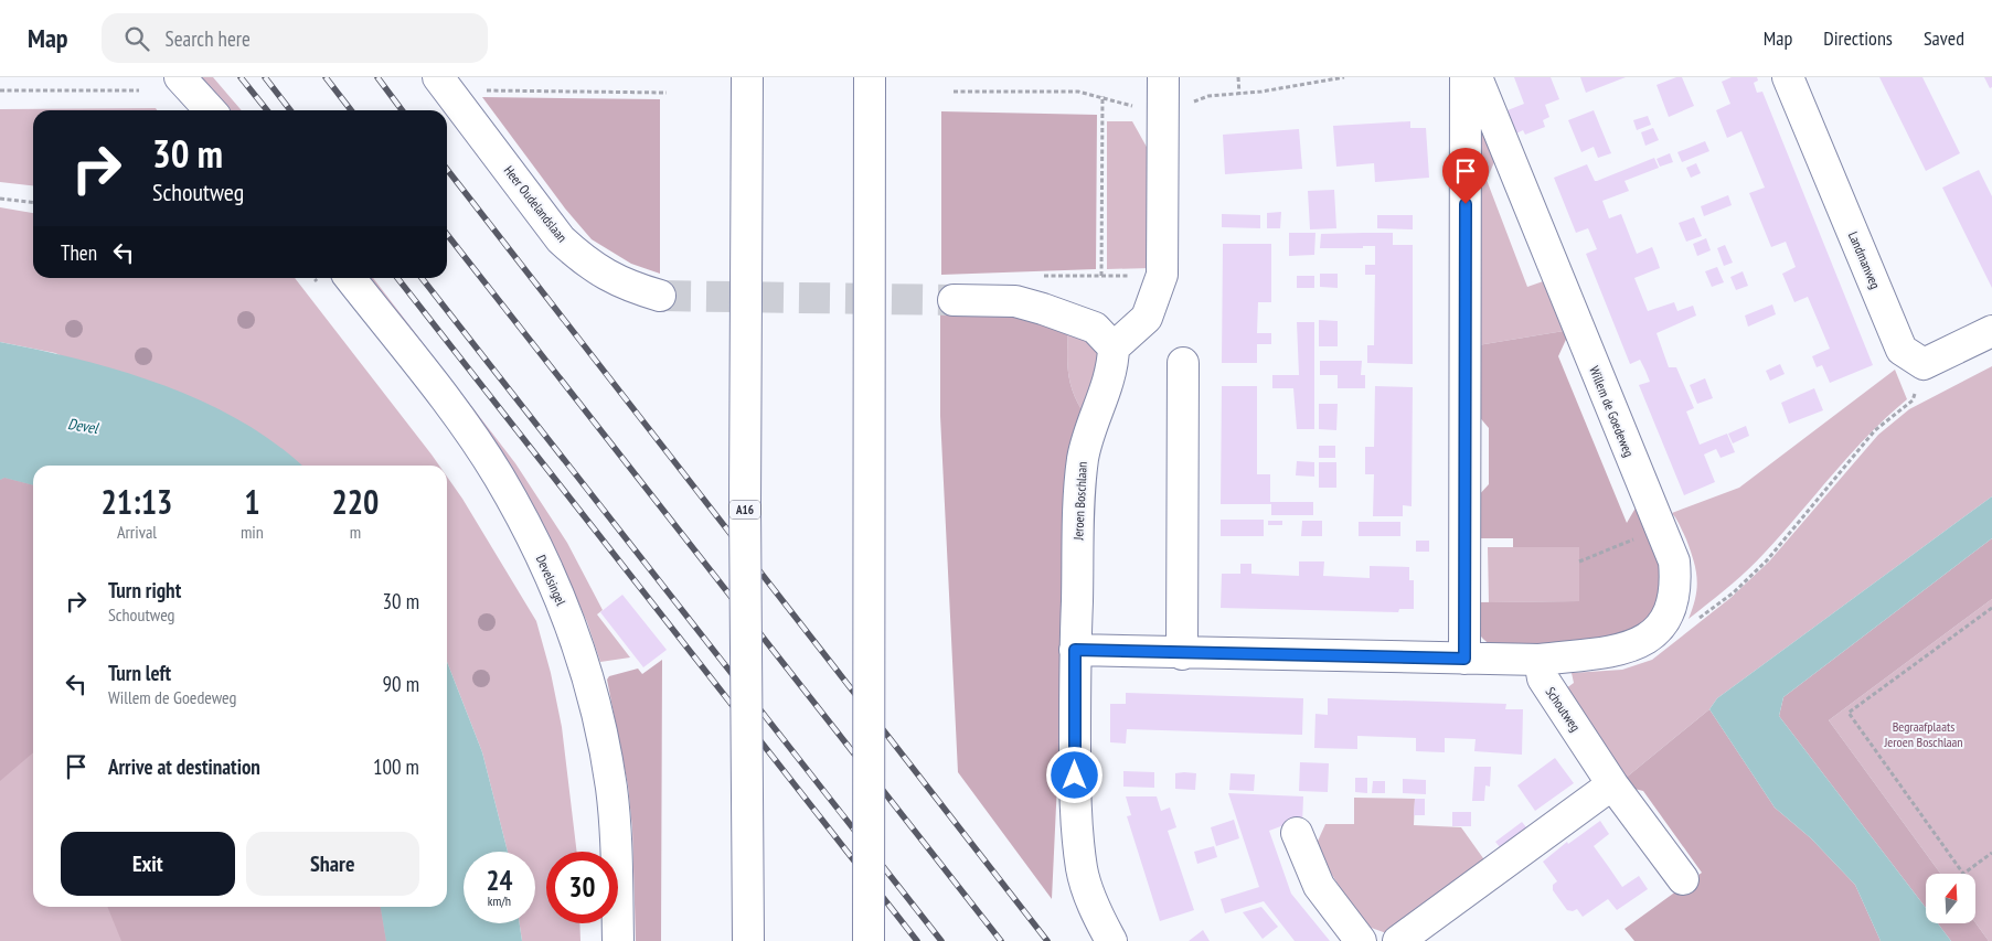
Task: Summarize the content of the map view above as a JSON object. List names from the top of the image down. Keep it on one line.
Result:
{"streets":{"main road":["Heer Oudelandslaan","Landmanweg","Willem de Goedeweg","Jeroen Boschlaan","A16","Develsingel","Schoutweg"]},"crossings":[["Willem de Goedeweg","Schoutweg"]],"water":["Devel"],"parks":["Begraafplaats Jeroen Boschlaan"],"north":"top","page":{"header":"Map","search":"Search here","nav":["Map","Directions","Saved"],"turn":["30 m","Schoutweg"],"then":"Then","eta":["21:13","Arrival","1","min","220","m"],"list":[{"name":"Turn right","note":"Schoutweg","value":"30 m"},{"name":"Turn left","note":"Willem de Goedeweg","value":"90 m"},{"name":"Arrive at destination","value":"100 m"}],"buttons":["Exit","Share"],"speed":"24 km/h","limit":"30"}}
